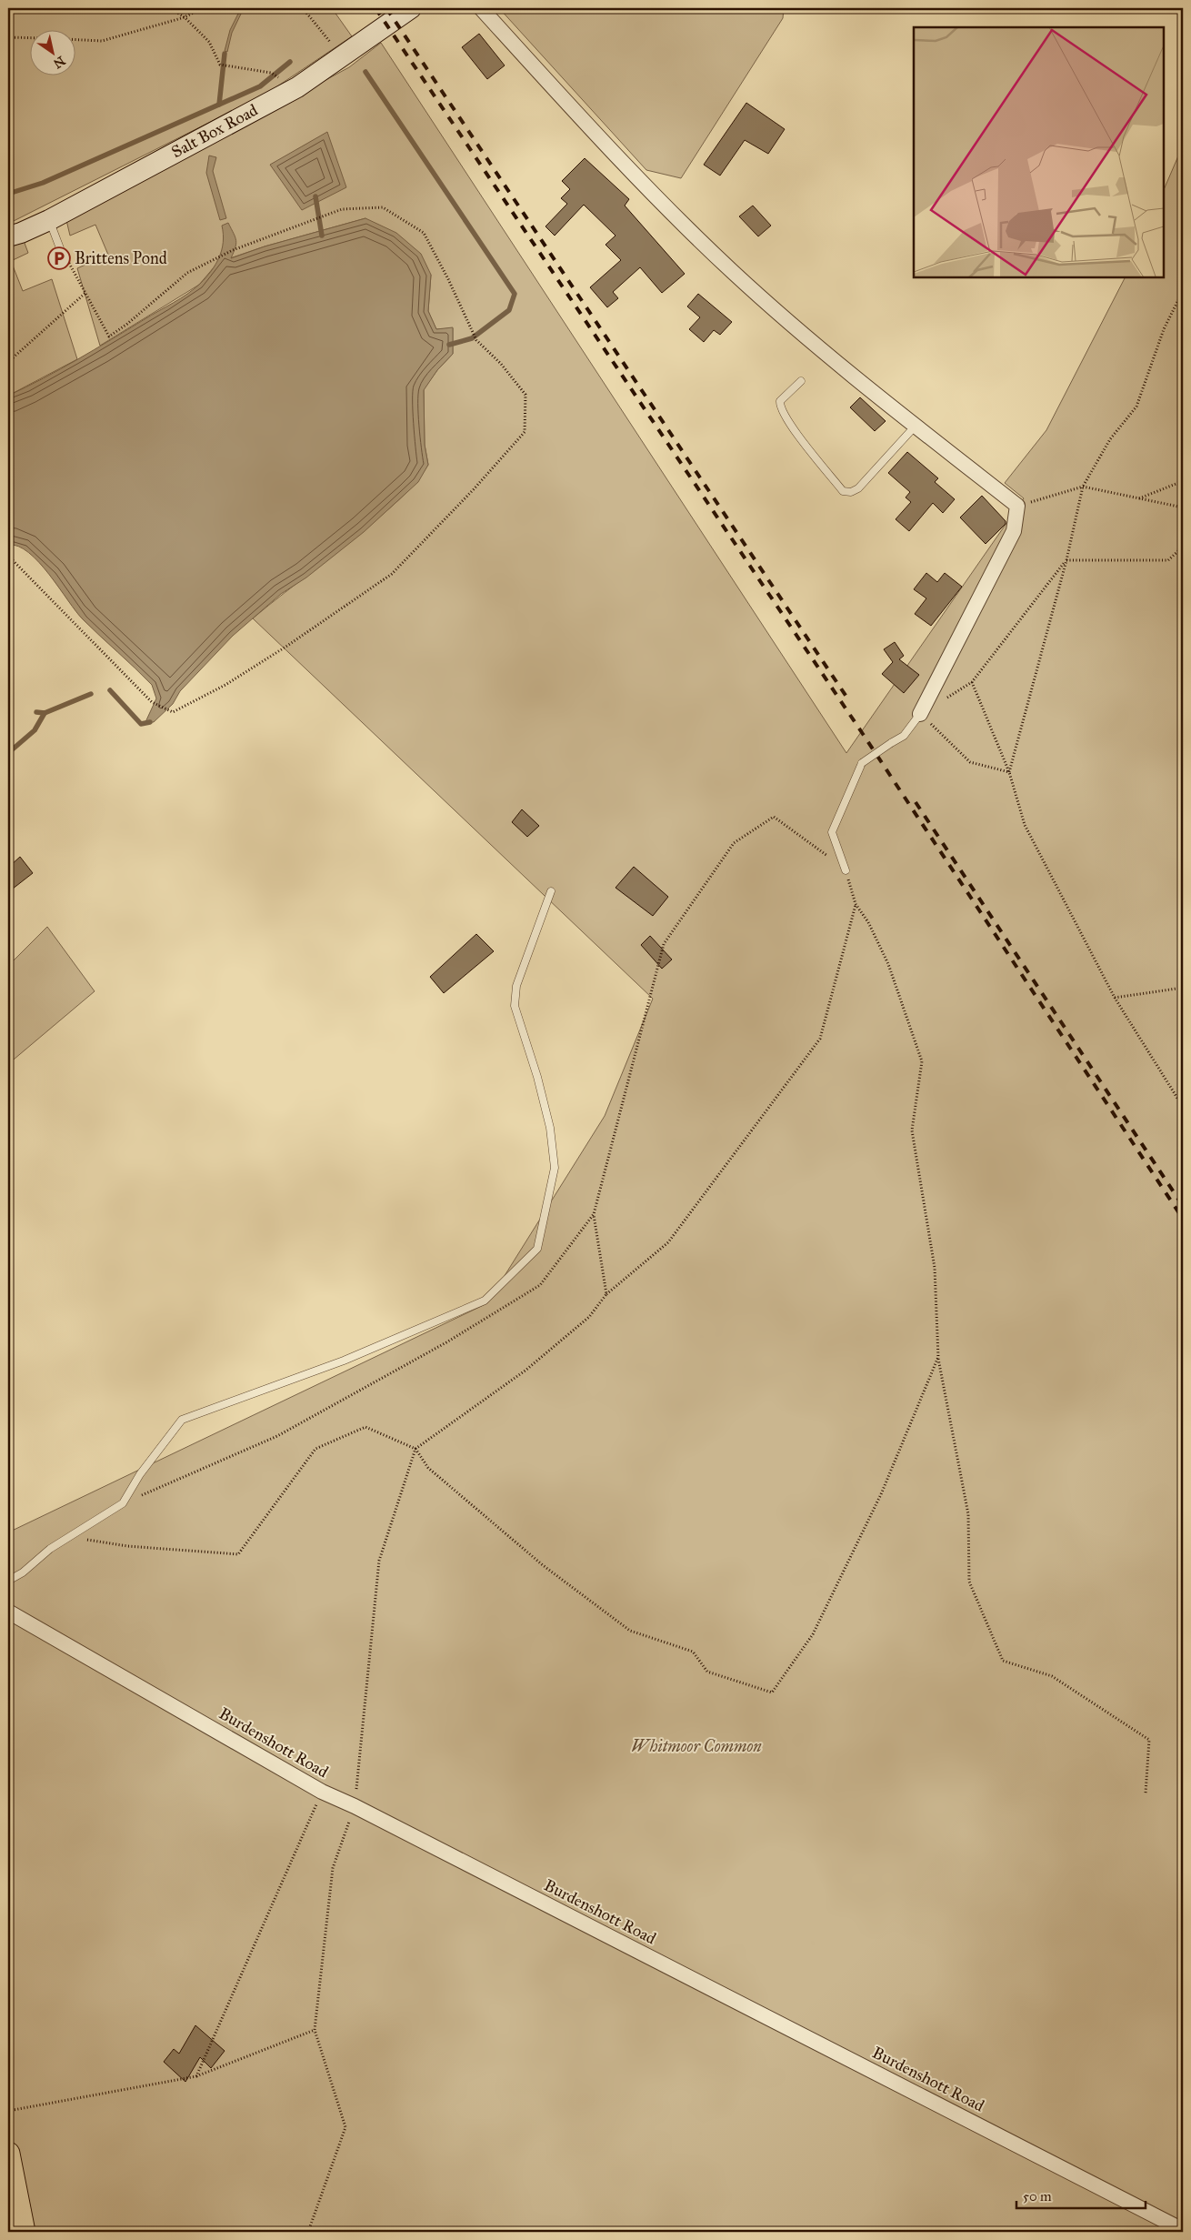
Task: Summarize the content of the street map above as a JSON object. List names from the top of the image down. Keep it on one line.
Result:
{"streets":{"street":["Salt Box Road","Burdenshott Road"]},"parks":["Whitmoor Common"],"places":{"parking":["Brittens Pond"]},"scale_bar":"50 m","north":"bottom right"}
